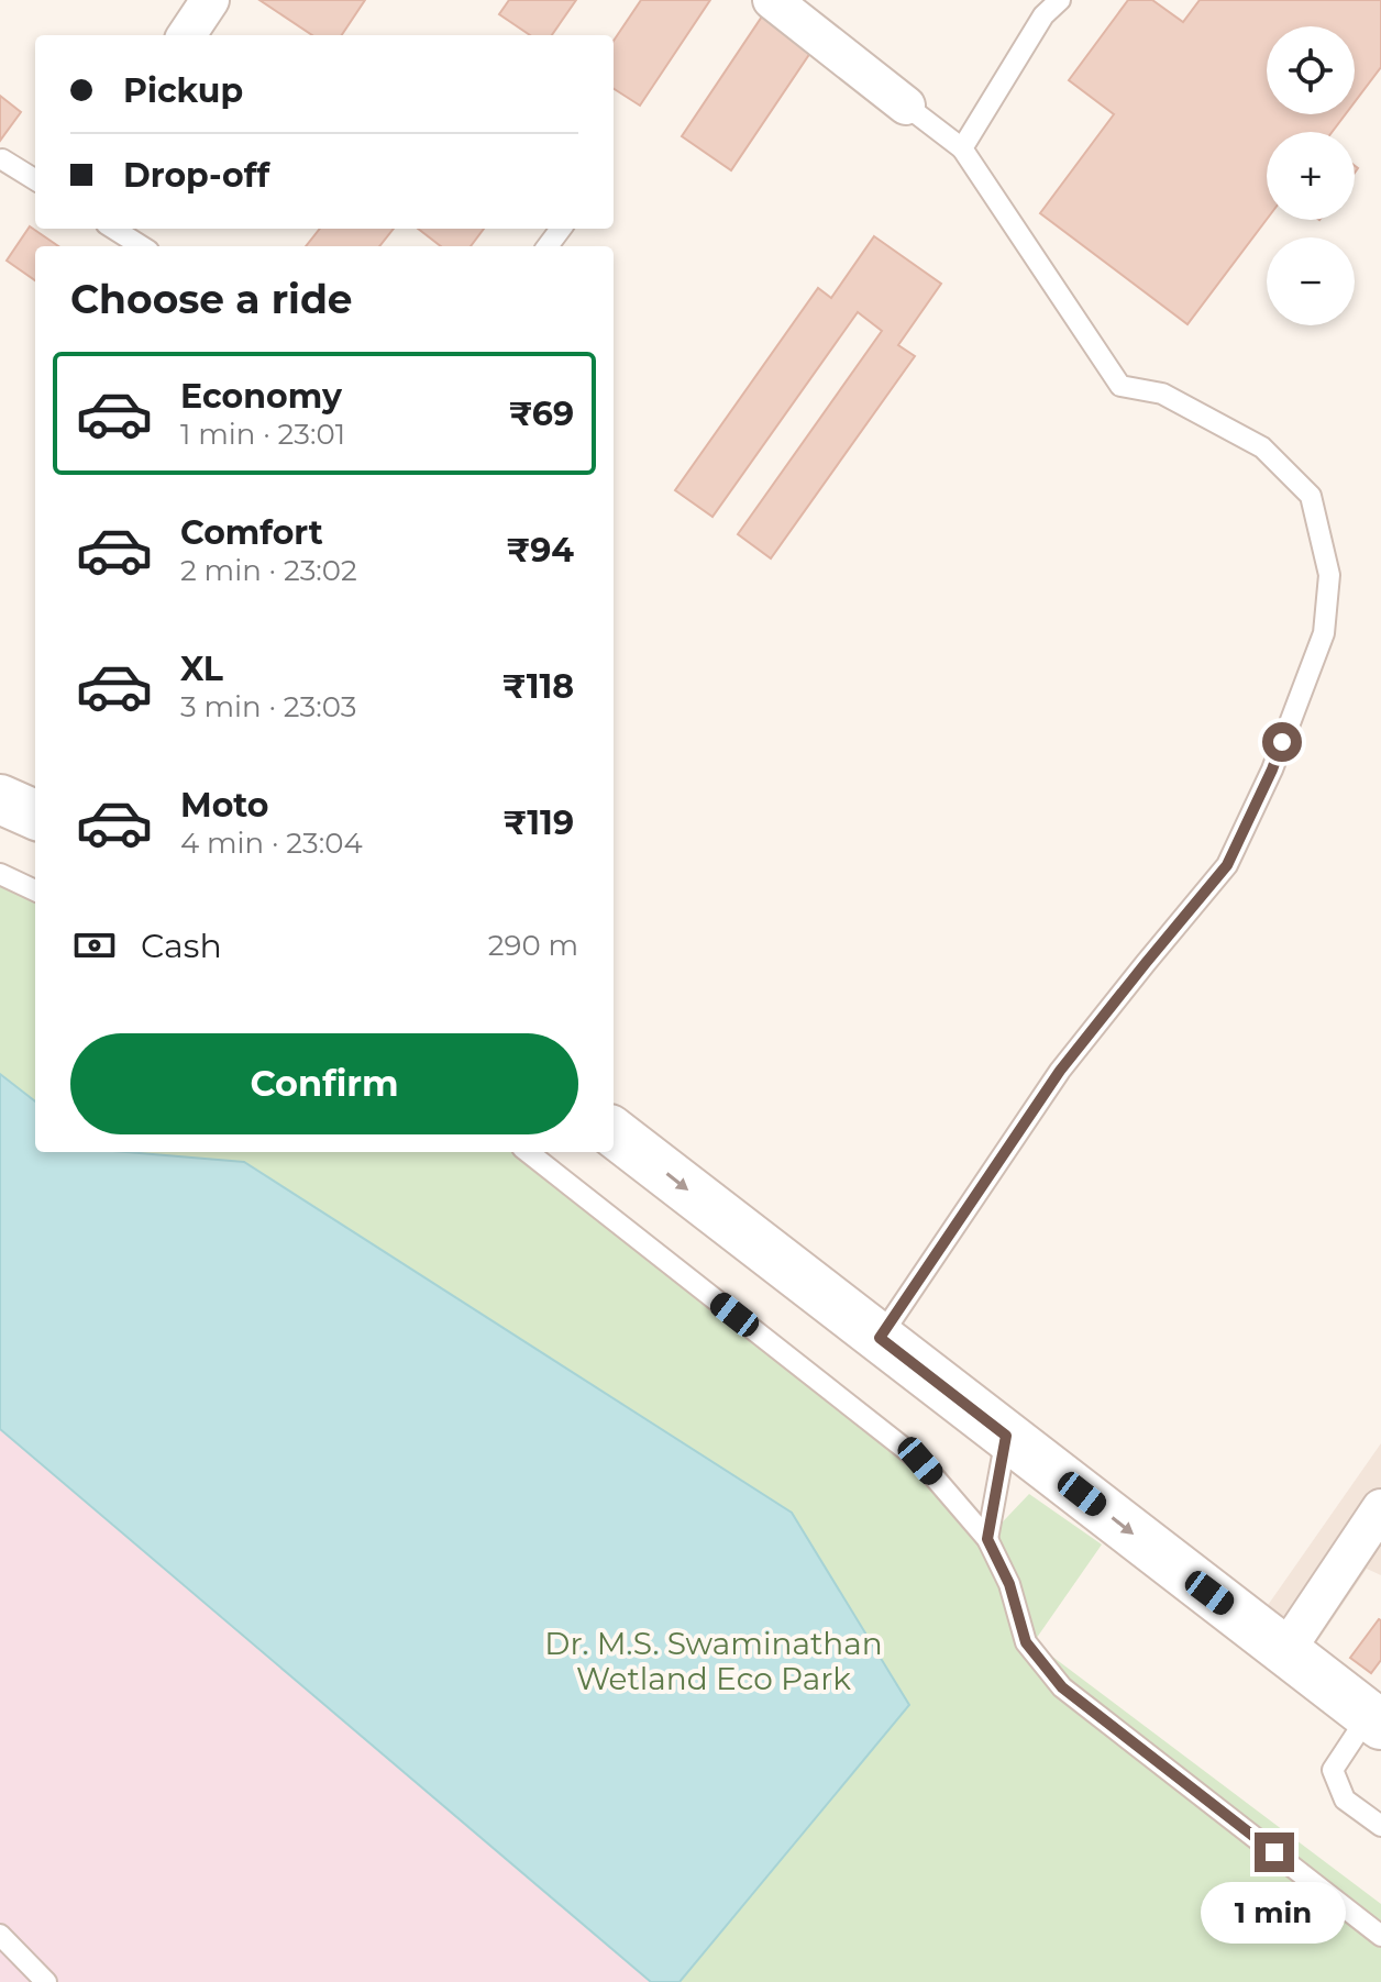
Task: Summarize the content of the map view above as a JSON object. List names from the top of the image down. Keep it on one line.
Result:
{"parks":["Dr. M.S. Swaminathan Wetland Eco Park"],"page":{"map_buttons":["+","−"],"banner":["Pickup","Drop-off"],"heading":"Choose a ride","list":[{"name":"Economy","note":"1 min · 23:01","value":"₹69"},{"name":"Comfort","note":"2 min · 23:02","value":"₹94"},{"name":"XL","note":"3 min · 23:03","value":"₹118"},{"name":"Moto","note":"4 min · 23:04","value":"₹119"}],"pay":["Cash","290 m"],"buttons":"Confirm","bubble":"1 min"}}
